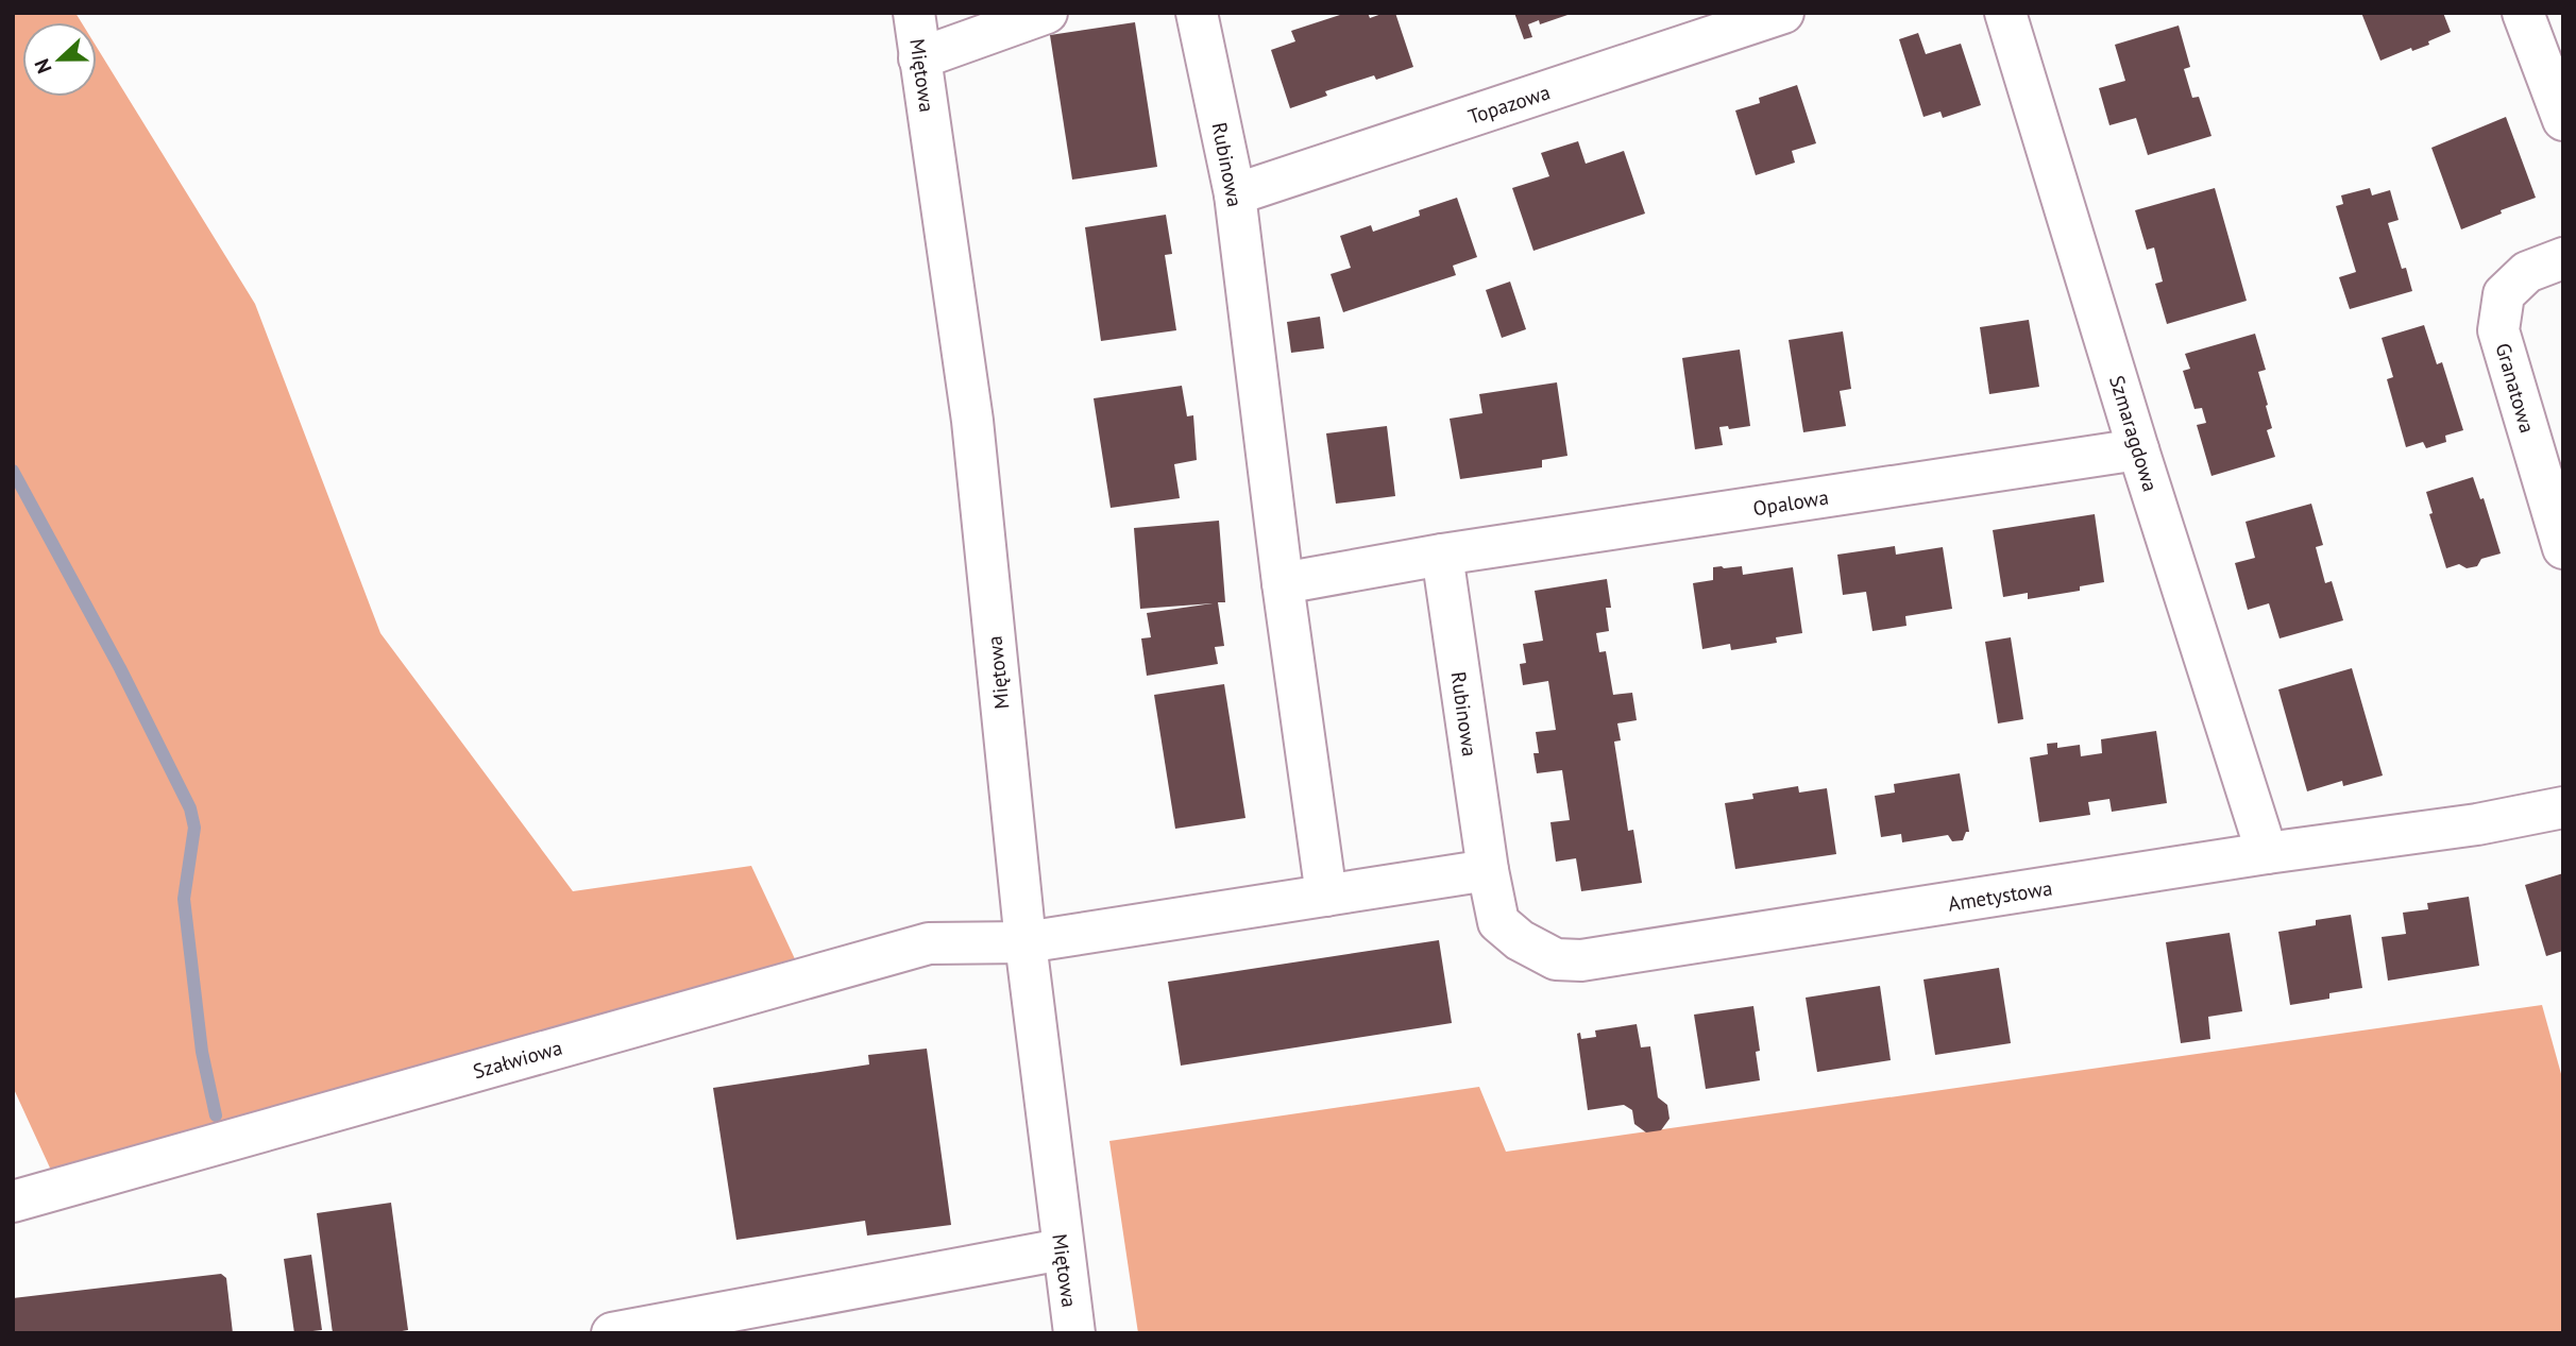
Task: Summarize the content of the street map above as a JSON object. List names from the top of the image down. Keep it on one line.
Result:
{"streets":{"street":["Miętowa","Topazowa","Rubinowa","Granatowa","Szmaragdowa","Opalowa","Ametystowa","Szałwiowa"]},"crossings":[["Miętowa","Szałwiowa"],["Topazowa","Rubinowa"],["Rubinowa","Opalowa"],["Rubinowa","Ametystowa"],["Szmaragdowa","Opalowa"],["Szmaragdowa","Ametystowa"]],"north":"left"}
